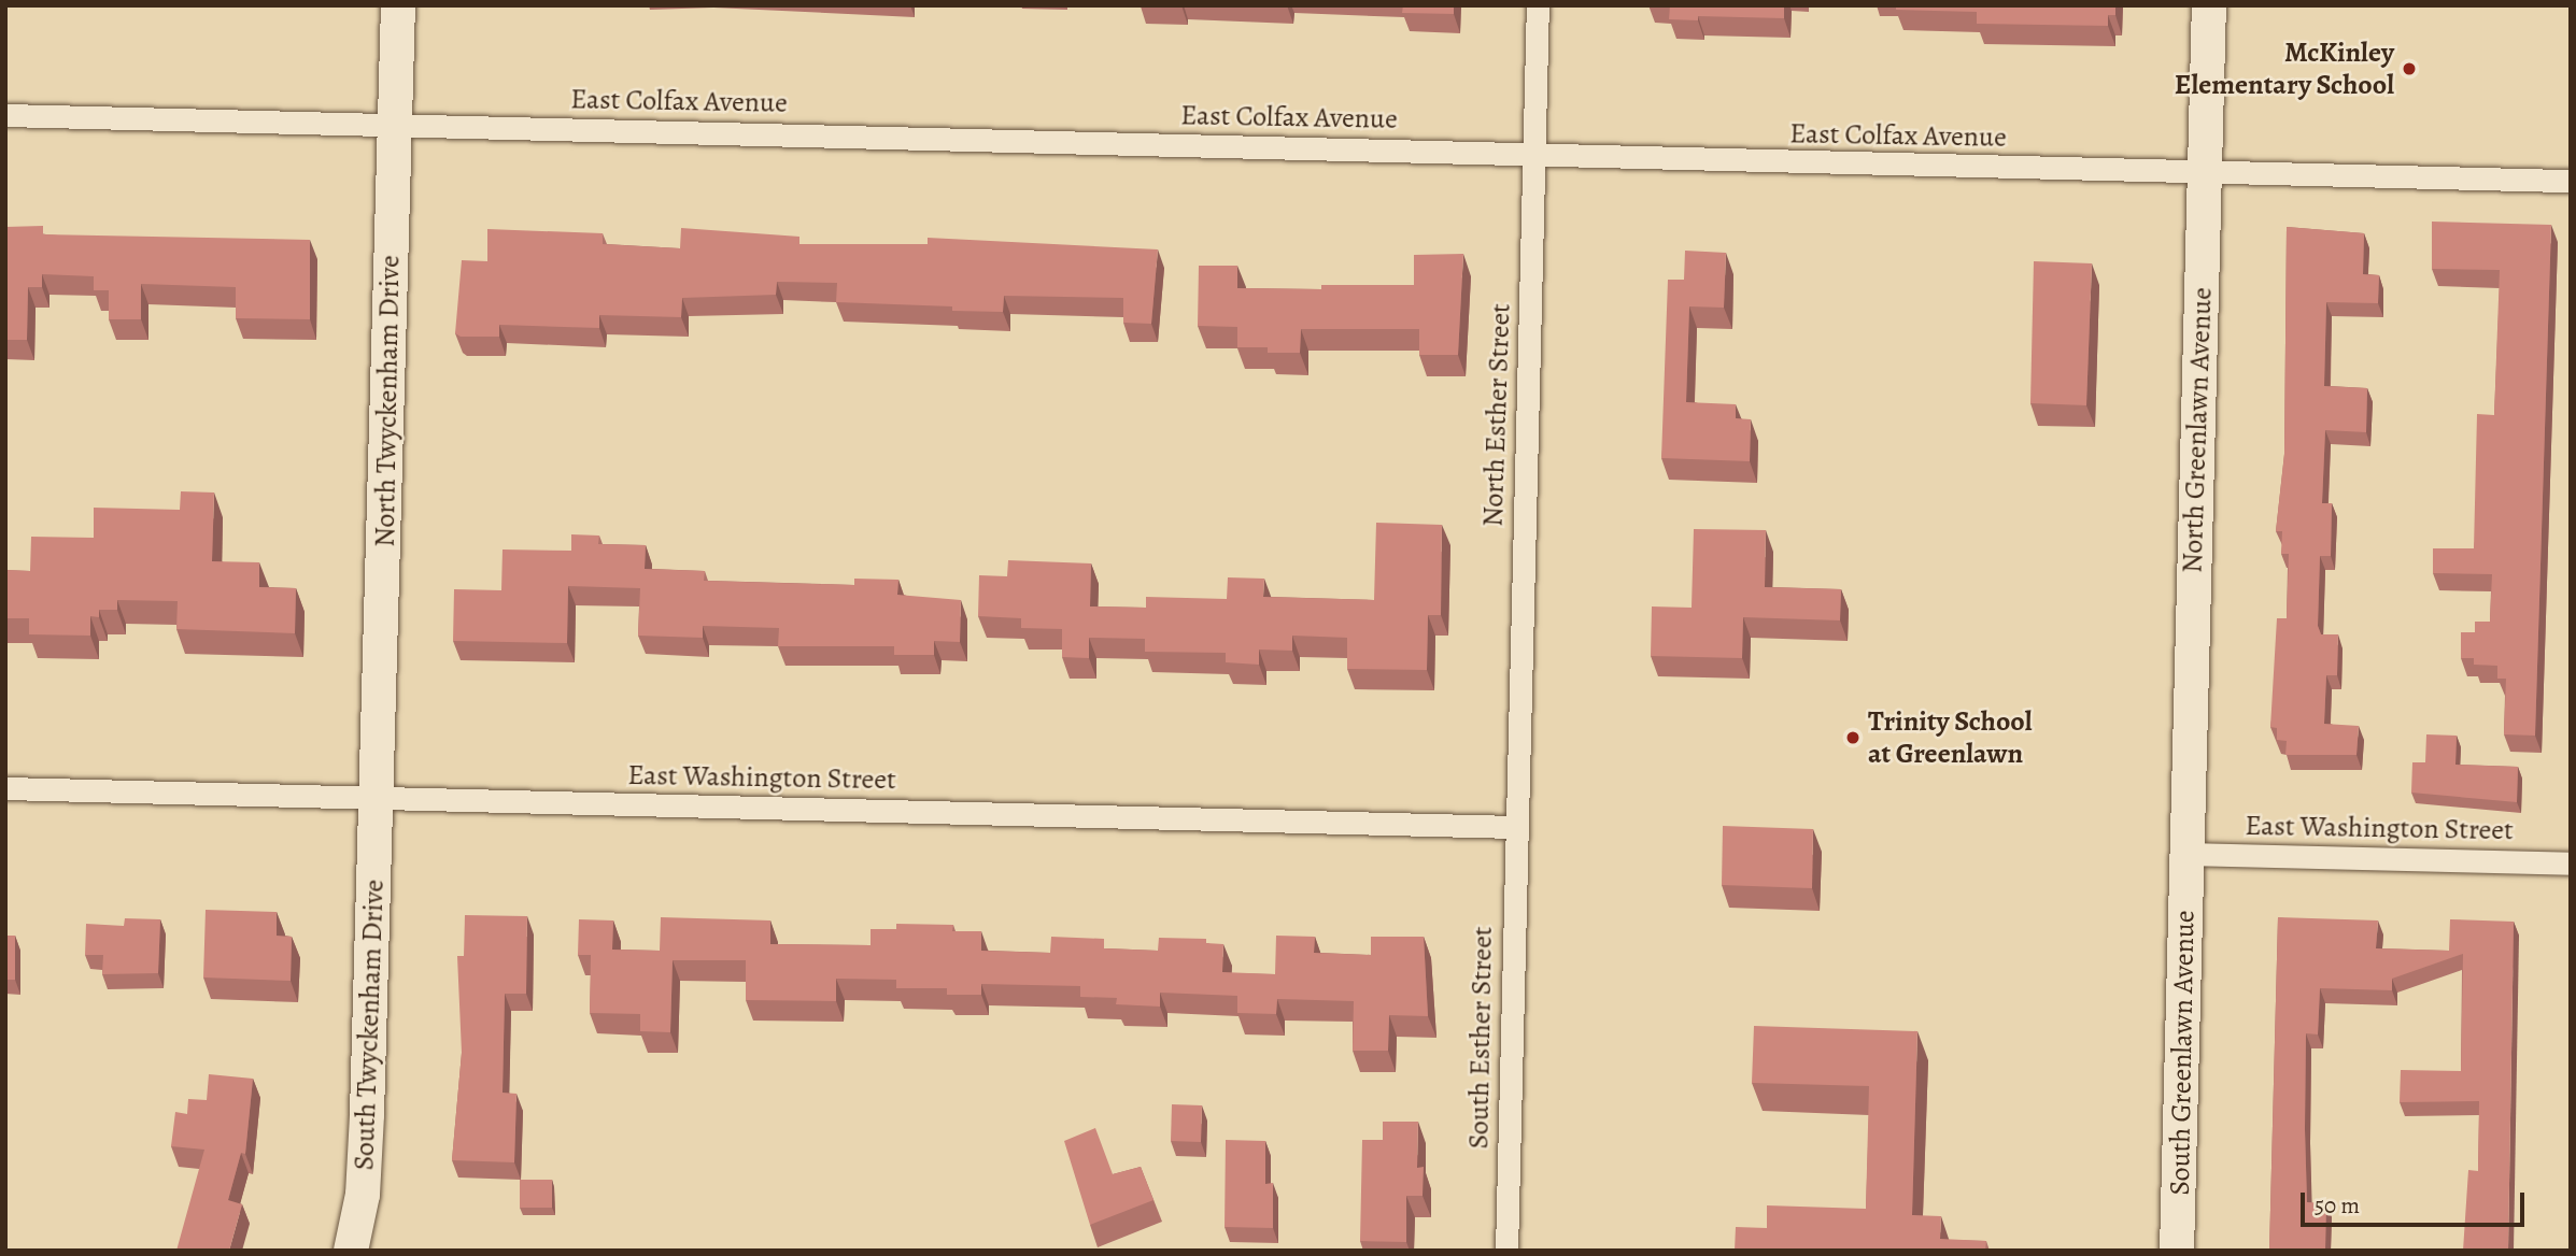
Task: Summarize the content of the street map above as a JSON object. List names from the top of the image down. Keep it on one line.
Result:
{"streets":{"street":["East Colfax Avenue","North Twyckenham Drive","North Esther Street","North Greenlawn Avenue","East Washington Street","South Twyckenham Drive","South Esther Street","South Greenlawn Avenue"]},"crossings":[["East Colfax Avenue","North Twyckenham Drive"],["East Colfax Avenue","North Esther Street"],["East Colfax Avenue","North Greenlawn Avenue"],["North Twyckenham Drive","East Washington Street"],["North Twyckenham Drive","South Twyckenham Drive"],["North Esther Street","East Washington Street"],["North Esther Street","South Esther Street"],["North Greenlawn Avenue","East Washington Street"],["North Greenlawn Avenue","South Greenlawn Avenue"],["East Washington Street","South Twyckenham Drive"],["East Washington Street","South Esther Street"],["East Washington Street","South Greenlawn Avenue"]],"places":["McKinley Elementary School","Trinity School at Greenlawn"],"scale_bar":"50 m"}
